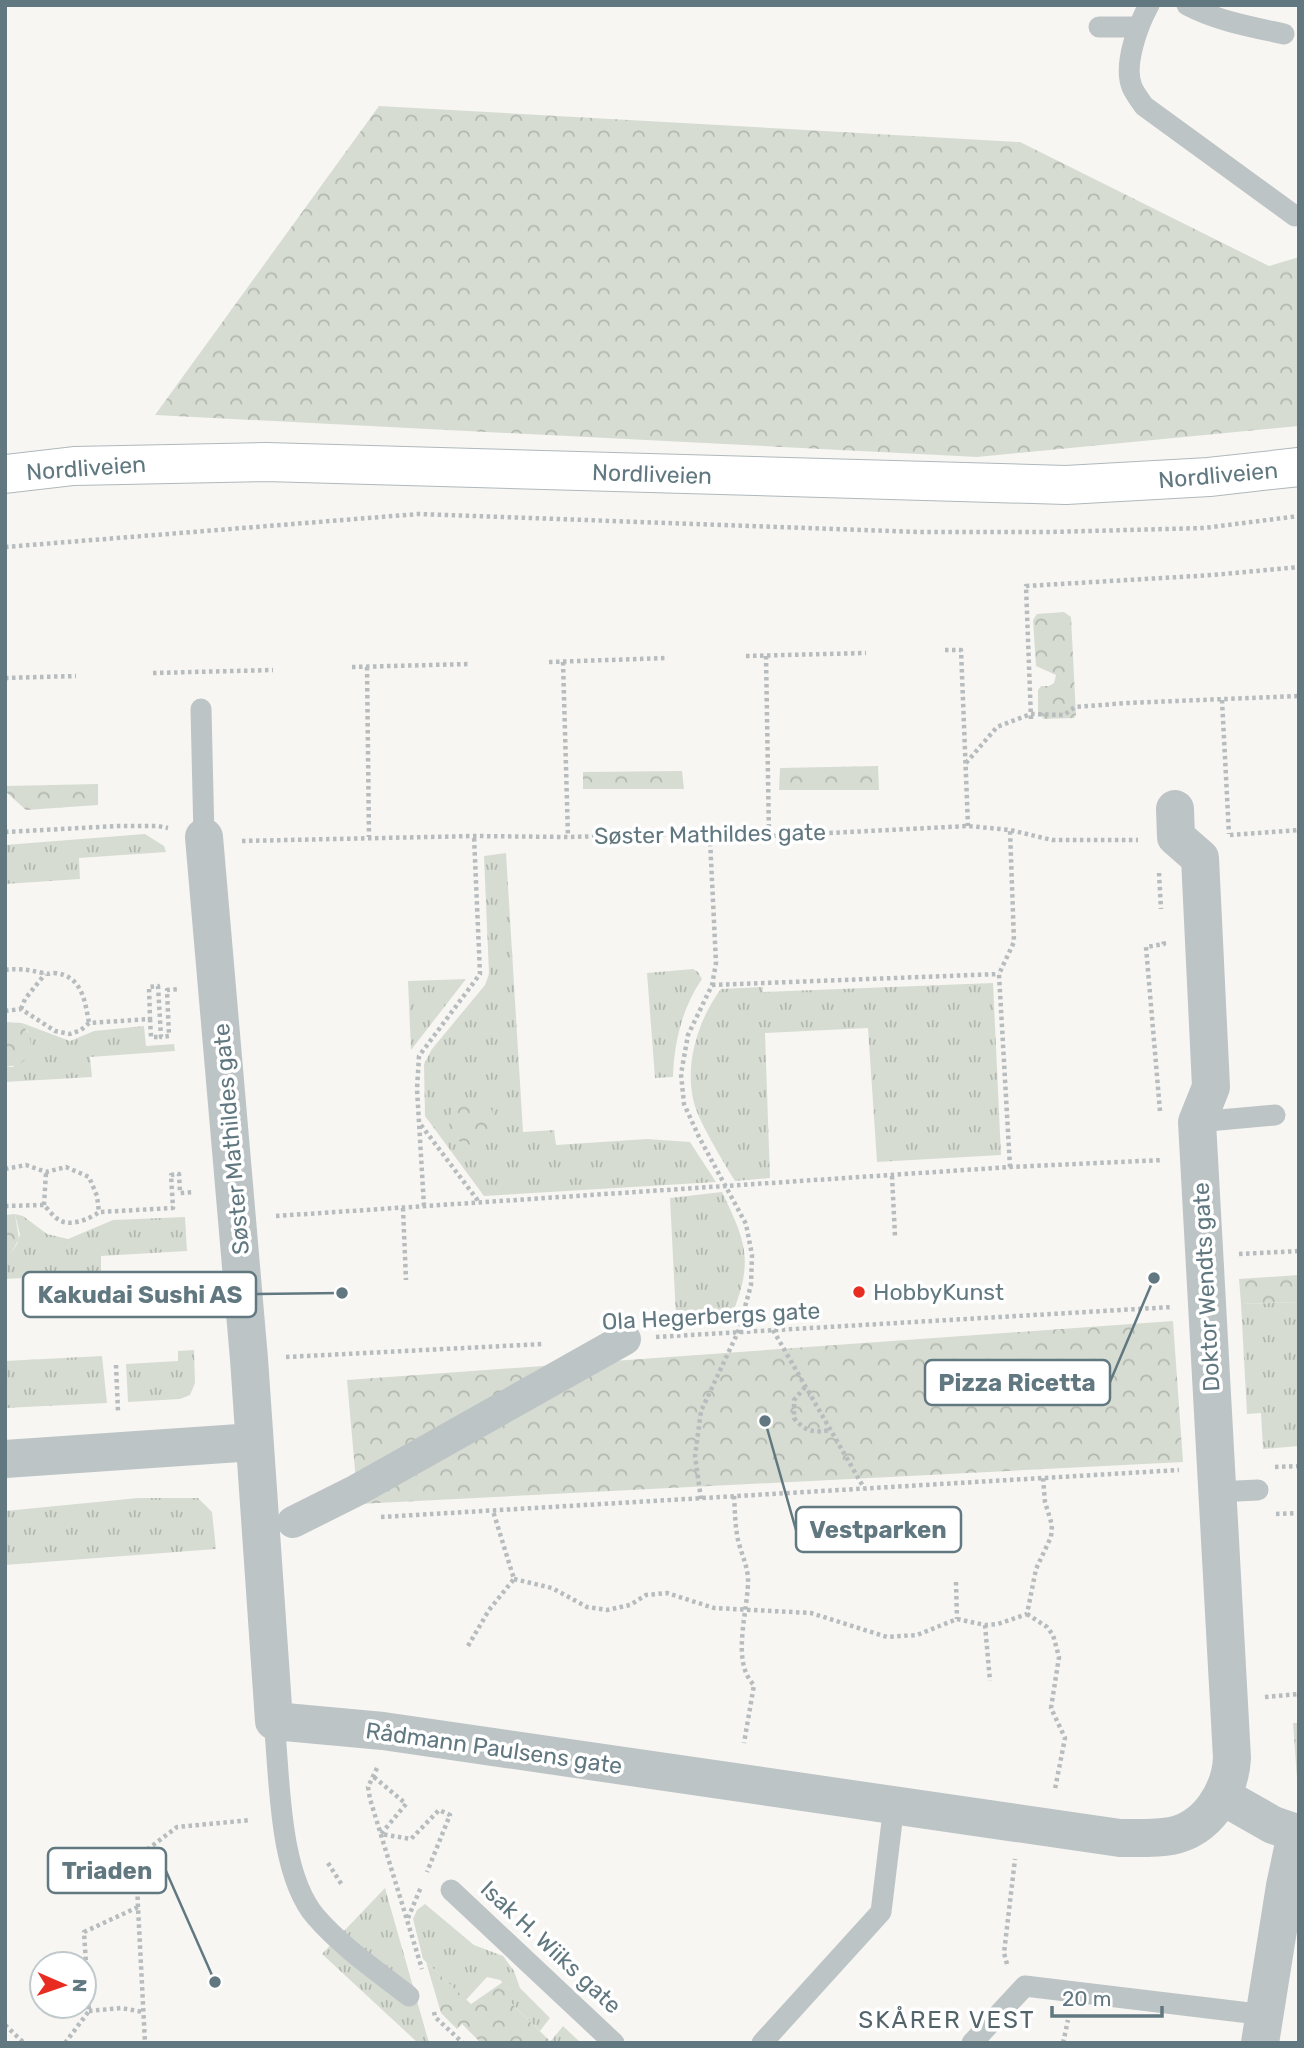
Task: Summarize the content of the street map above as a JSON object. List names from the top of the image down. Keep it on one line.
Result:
{"streets":{"main road":["Nordliveien"],"street":["Søster Mathildes gate","Doktor Wendts gate","Rådmann Paulsens gate"],"lane":["Isak H. Wiiks gate"],"path":["Ola Hegerbergs gate"]},"crossings":[["Søster Mathildes gate","Doktor Wendts gate"],["Doktor Wendts gate","Rådmann Paulsens gate"]],"districts":["SKÅRER VEST"],"places":["Pizza Ricetta","HobbyKunst","Kakudai Sushi AS","Vestparken","Triaden"],"scale_bar":"20 m","north":"right"}
